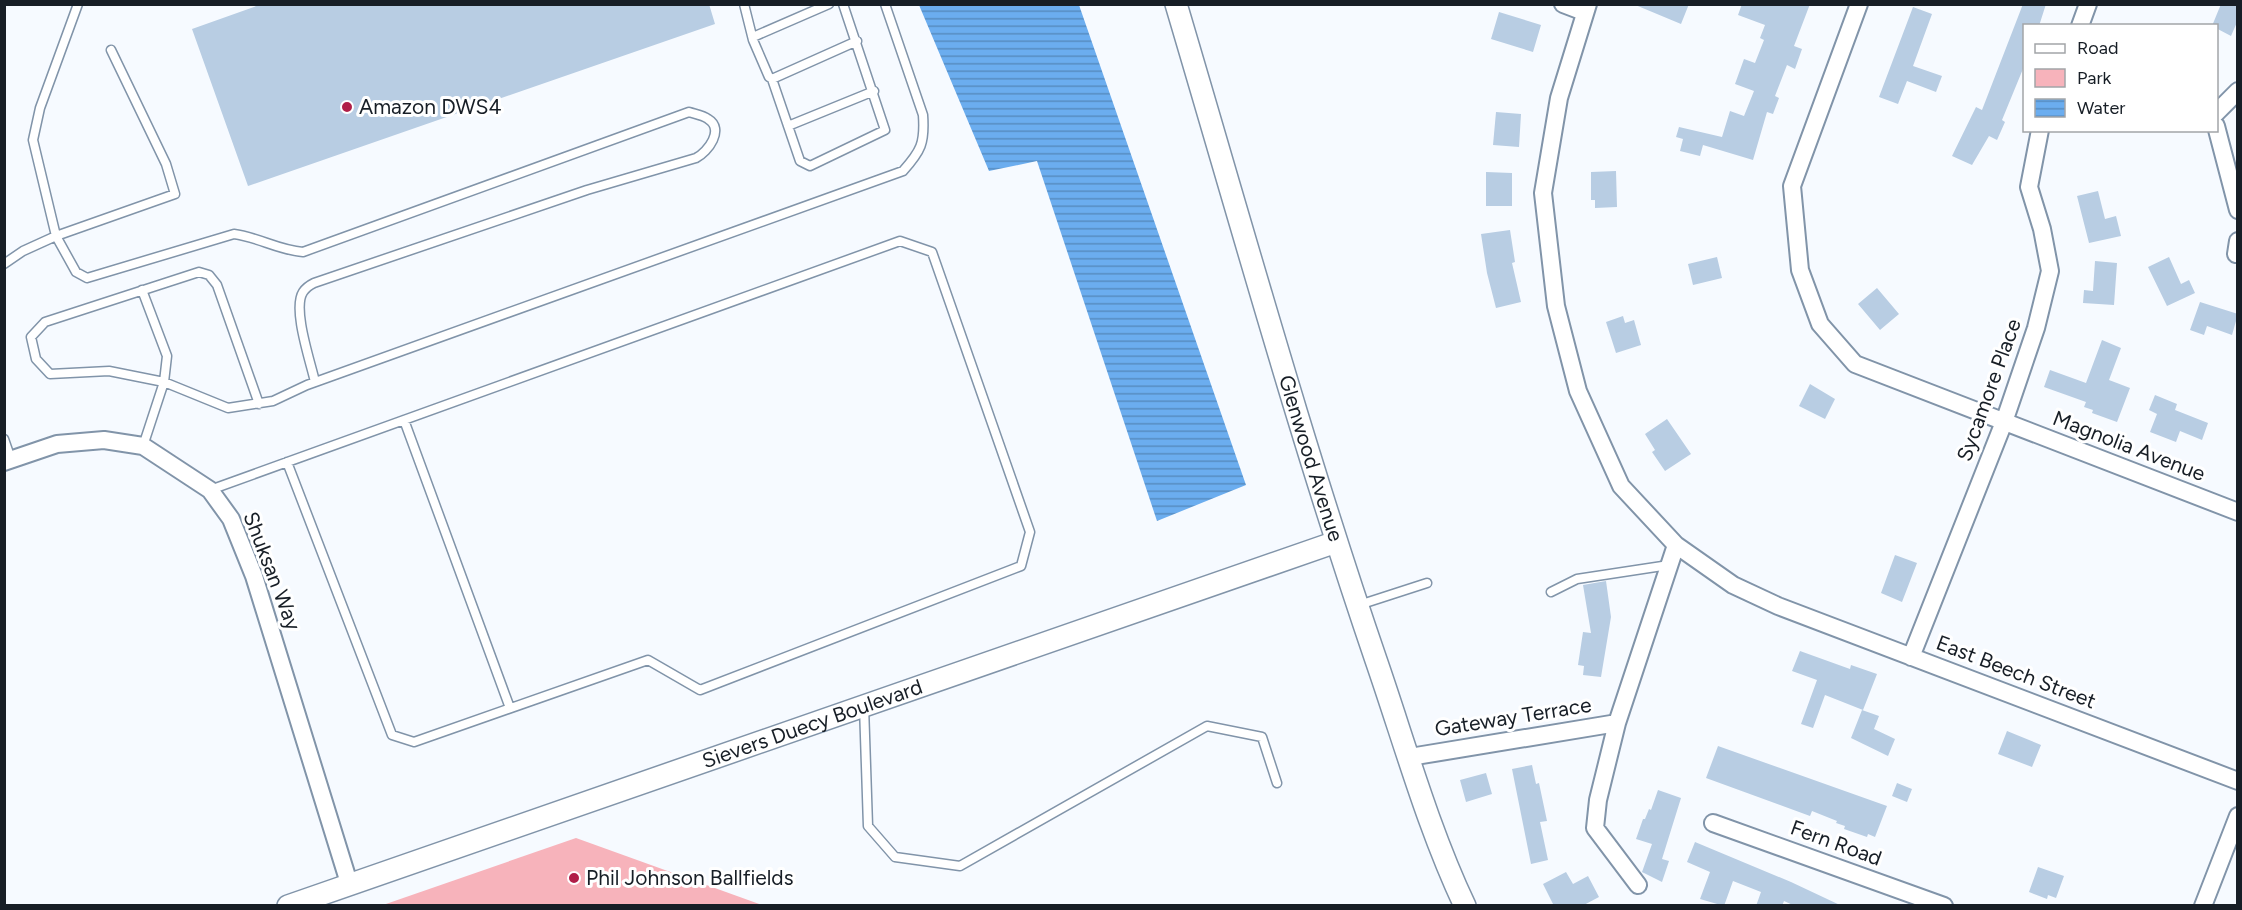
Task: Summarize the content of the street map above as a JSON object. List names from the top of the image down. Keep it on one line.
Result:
{"streets":{"street":["Sycamore Place","Magnolia Avenue","Glenwood Avenue","Shuksan Way","East Beech Street","Gateway Terrace","Sievers Duecy Boulevard","Fern Road"]},"crossings":[["Sycamore Place","Magnolia Avenue"],["Sycamore Place","East Beech Street"],["Glenwood Avenue","Gateway Terrace"],["Glenwood Avenue","Sievers Duecy Boulevard"],["Shuksan Way","Sievers Duecy Boulevard"],["East Beech Street","Gateway Terrace"]],"places":["Amazon DWS4","Phil Johnson Ballfields"],"legend":["Road","Park","Water"]}
